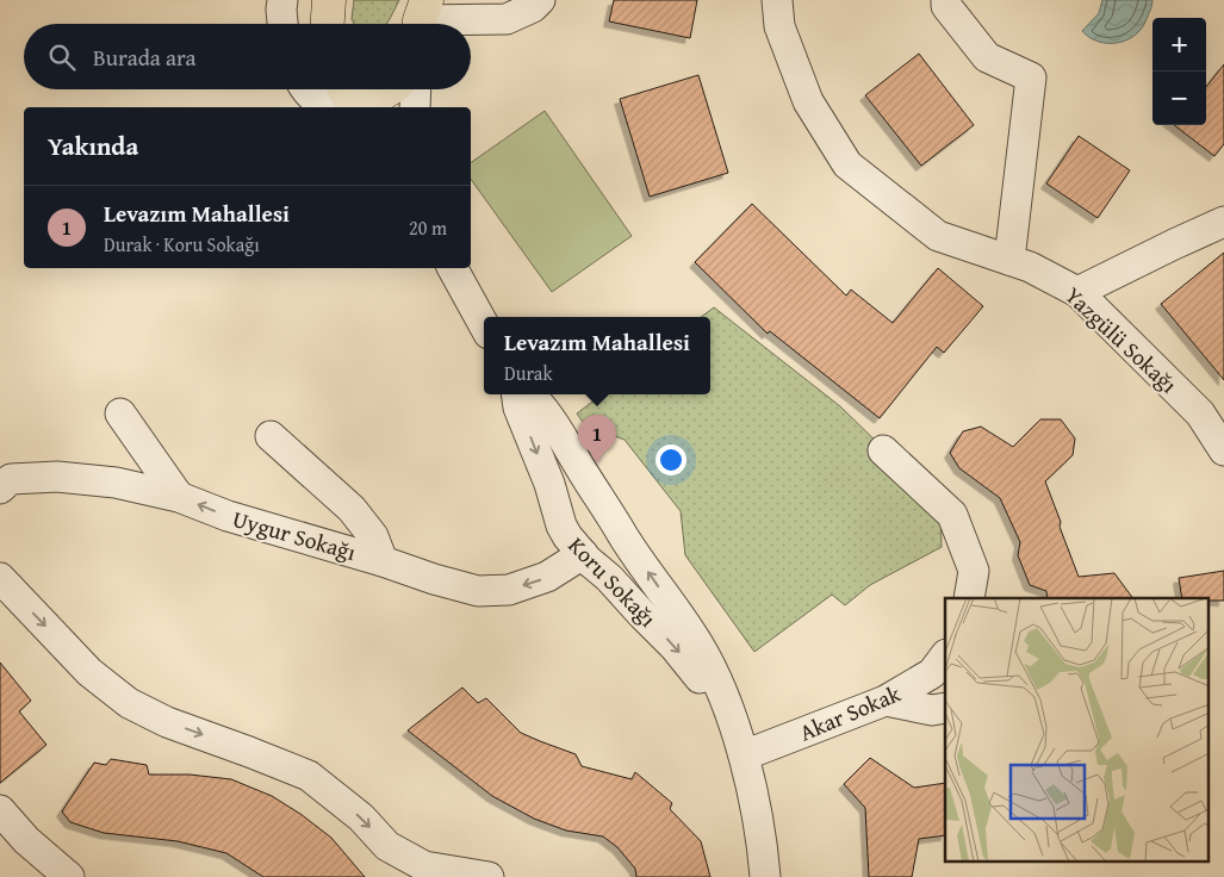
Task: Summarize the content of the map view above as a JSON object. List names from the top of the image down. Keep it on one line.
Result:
{"streets":{"street":["Yazgülü Sokağı","Uygur Sokağı","Koru Sokağı","Akar Sokak"]},"crossings":[["Uygur Sokağı","Koru Sokağı"],["Koru Sokağı","Akar Sokak"]],"one_way":["Uygur Sokağı"],"page":{"map_buttons":["+","−"],"search":"Burada ara","heading":"Yakında","list":[{"mark":"1","name":"Levazım Mahallesi","note":"Durak · Koru Sokağı","value":"20 m"}],"popup":["Levazım Mahallesi","Durak"],"pins":"1"}}
